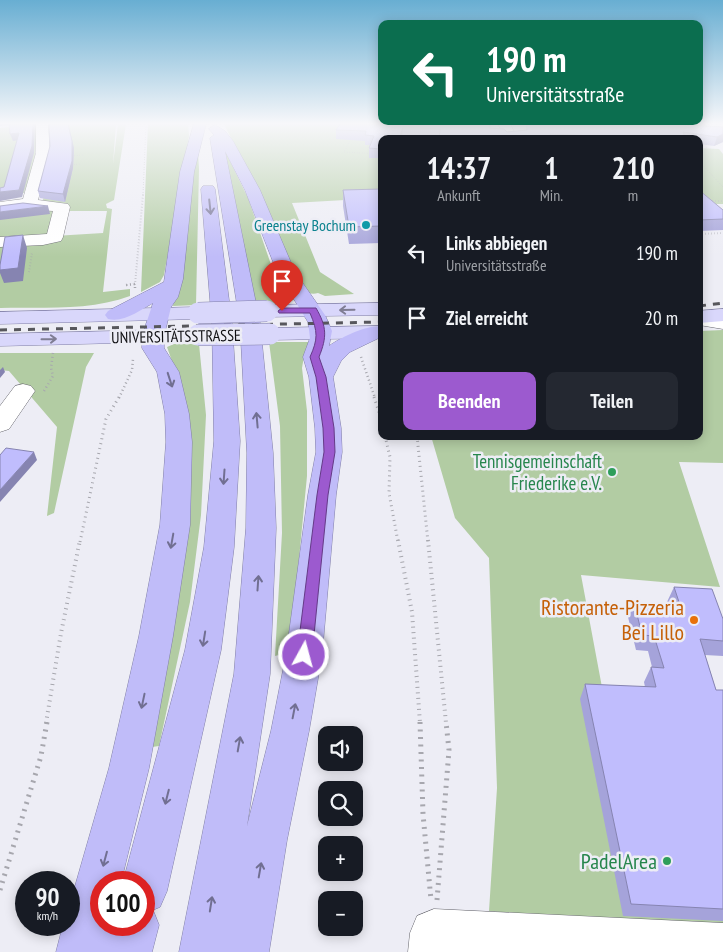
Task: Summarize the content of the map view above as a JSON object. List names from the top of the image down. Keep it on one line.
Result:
{"streets":{"main road":["UNIVERSITÄTSSTRASSE"]},"places":["Greenstay Bochum","Tennisgemeinschaft Friederike e.V.","Ristorante-Pizzeria Bei Lillo","PadelArea"],"page":{"turn":["190 m","Universitätsstraße"],"eta":["14:37","Ankunft","1","Min.","210","m"],"list":[{"name":"Links abbiegen","note":"Universitätsstraße","value":"190 m"},{"name":"Ziel erreicht","value":"20 m"}],"buttons":["Beenden","Teilen"],"map_buttons":["+","−"],"speed":"90 km/h","limit":"100"}}
